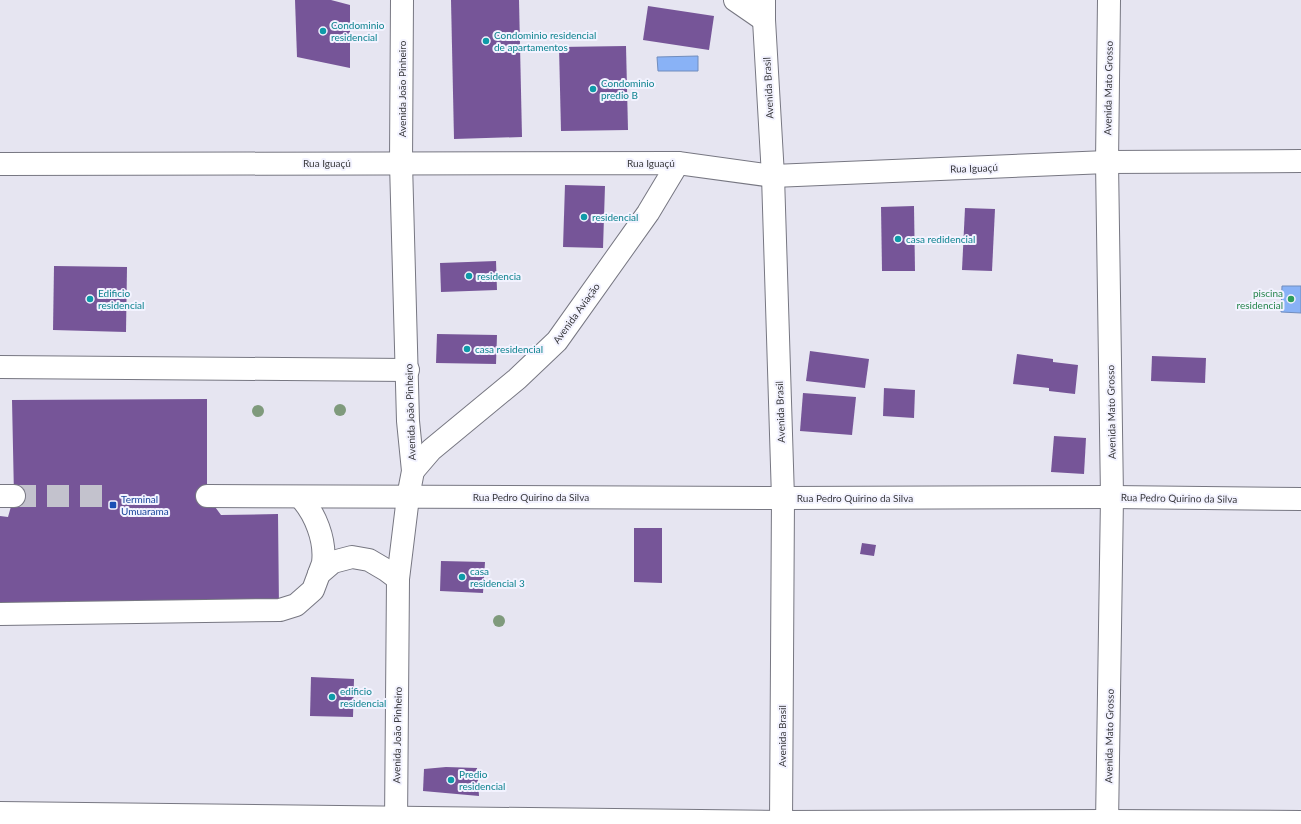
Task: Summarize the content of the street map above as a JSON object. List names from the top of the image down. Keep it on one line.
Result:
{"streets":{"street":["Avenida Brasil","Avenida Mato Grosso","Avenida João Pinheiro","Rua Iguaçú","Avenida Aviação","Rua Pedro Quirino da Silva"]},"crossings":[["Avenida Brasil","Rua Iguaçú"],["Avenida Brasil","Rua Pedro Quirino da Silva"],["Avenida Mato Grosso","Rua Iguaçú"],["Avenida Mato Grosso","Rua Pedro Quirino da Silva"],["Avenida João Pinheiro","Rua Iguaçú"],["Avenida João Pinheiro","Avenida Aviação"],["Avenida João Pinheiro","Rua Pedro Quirino da Silva"],["Rua Iguaçú","Avenida Aviação"]],"places":{"other":["Condominio residencial","Condominio residencial de apartamentos","Condominio predio B","residencial","casa redidencial","residencia","Edificio residencial","piscina residencial","casa residencial","casa residencial 3","edificio residencial","Predio residencial"],"transit":["Terminal Umuarama"]}}
